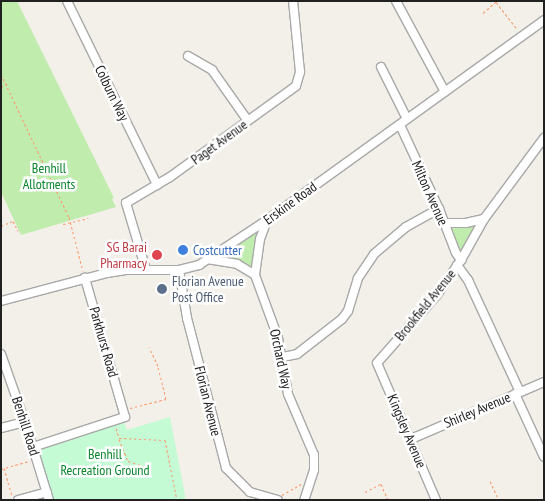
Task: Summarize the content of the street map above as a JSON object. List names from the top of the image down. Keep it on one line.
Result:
{"streets":{"street":["Colburn Way","Paget Avenue","Milton Avenue","Erskine Road","Brookfield Avenue","Parkhurst Road","Orchard Way","Florian Avenue","Shirley Avenue","Benhill Road","Kingsley Avenue"]},"crossings":[["Colburn Way","Paget Avenue"],["Paget Avenue","Erskine Road"],["Milton Avenue","Erskine Road"],["Milton Avenue","Brookfield Avenue"],["Milton Avenue","Shirley Avenue"],["Erskine Road","Parkhurst Road"],["Erskine Road","Orchard Way"],["Erskine Road","Florian Avenue"],["Brookfield Avenue","Kingsley Avenue"],["Shirley Avenue","Kingsley Avenue"]],"parks":["Benhill Allotments","Benhill Recreation Ground"],"places":["Costcutter","SG Barai Pharmacy","Florian Avenue Post Office"]}
